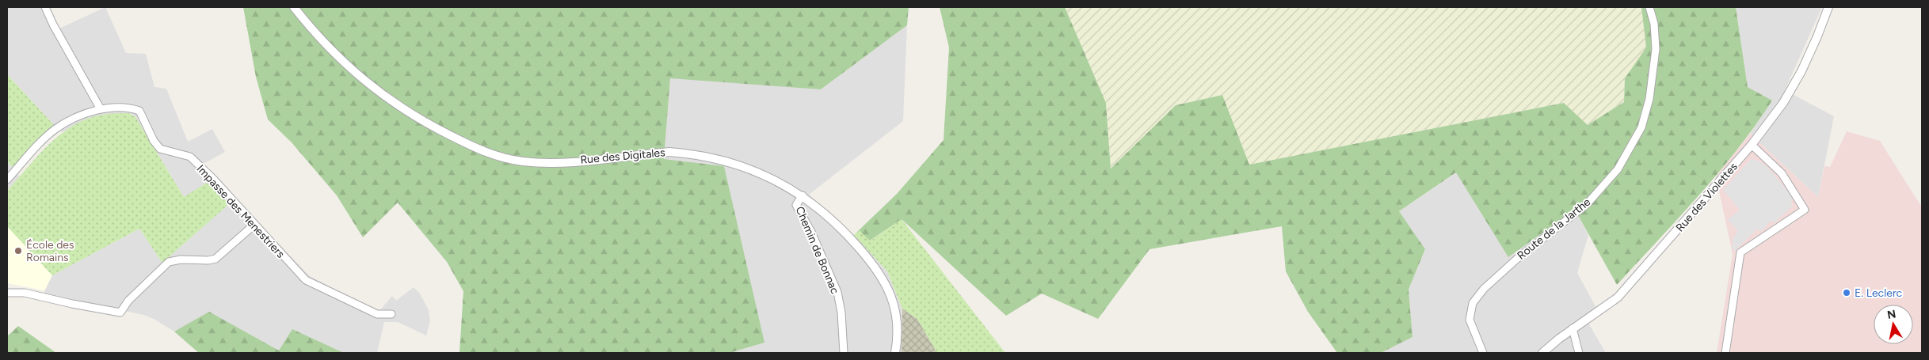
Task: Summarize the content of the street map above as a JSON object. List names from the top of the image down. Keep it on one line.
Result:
{"streets":{"street":["Rue des Digitales","Rue des Violettes","Impasse des Menestriers","Route de la Jarthe","Chemin de Bonnac"]},"crossings":[["Rue des Digitales","Chemin de Bonnac"]],"places":["École des Romains","E. Leclerc"],"north":"top"}
